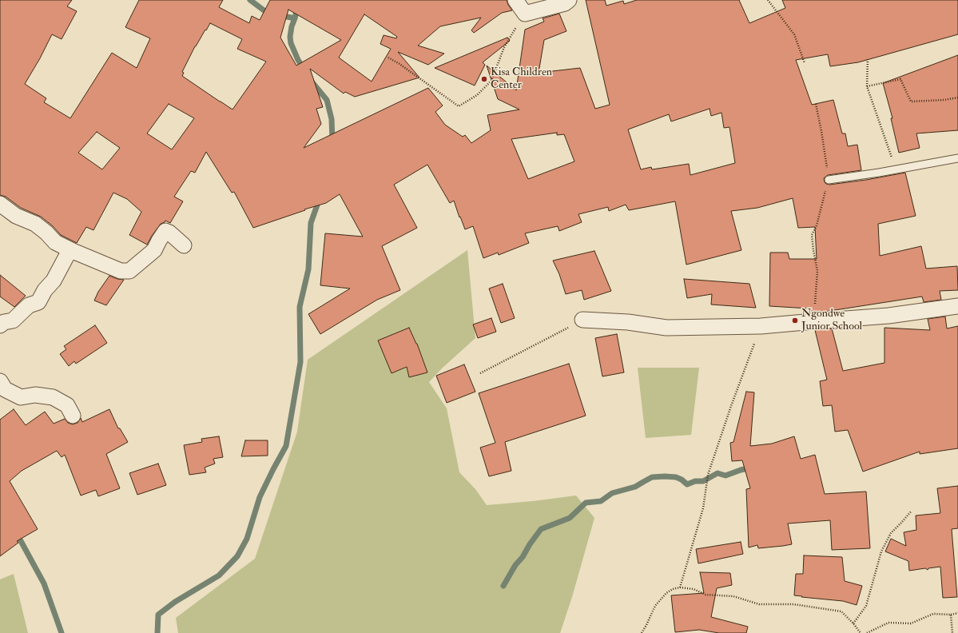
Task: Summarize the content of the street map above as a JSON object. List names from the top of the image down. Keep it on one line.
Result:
{"places":["Kisa Children Center","Ngondwe Junior School"]}
